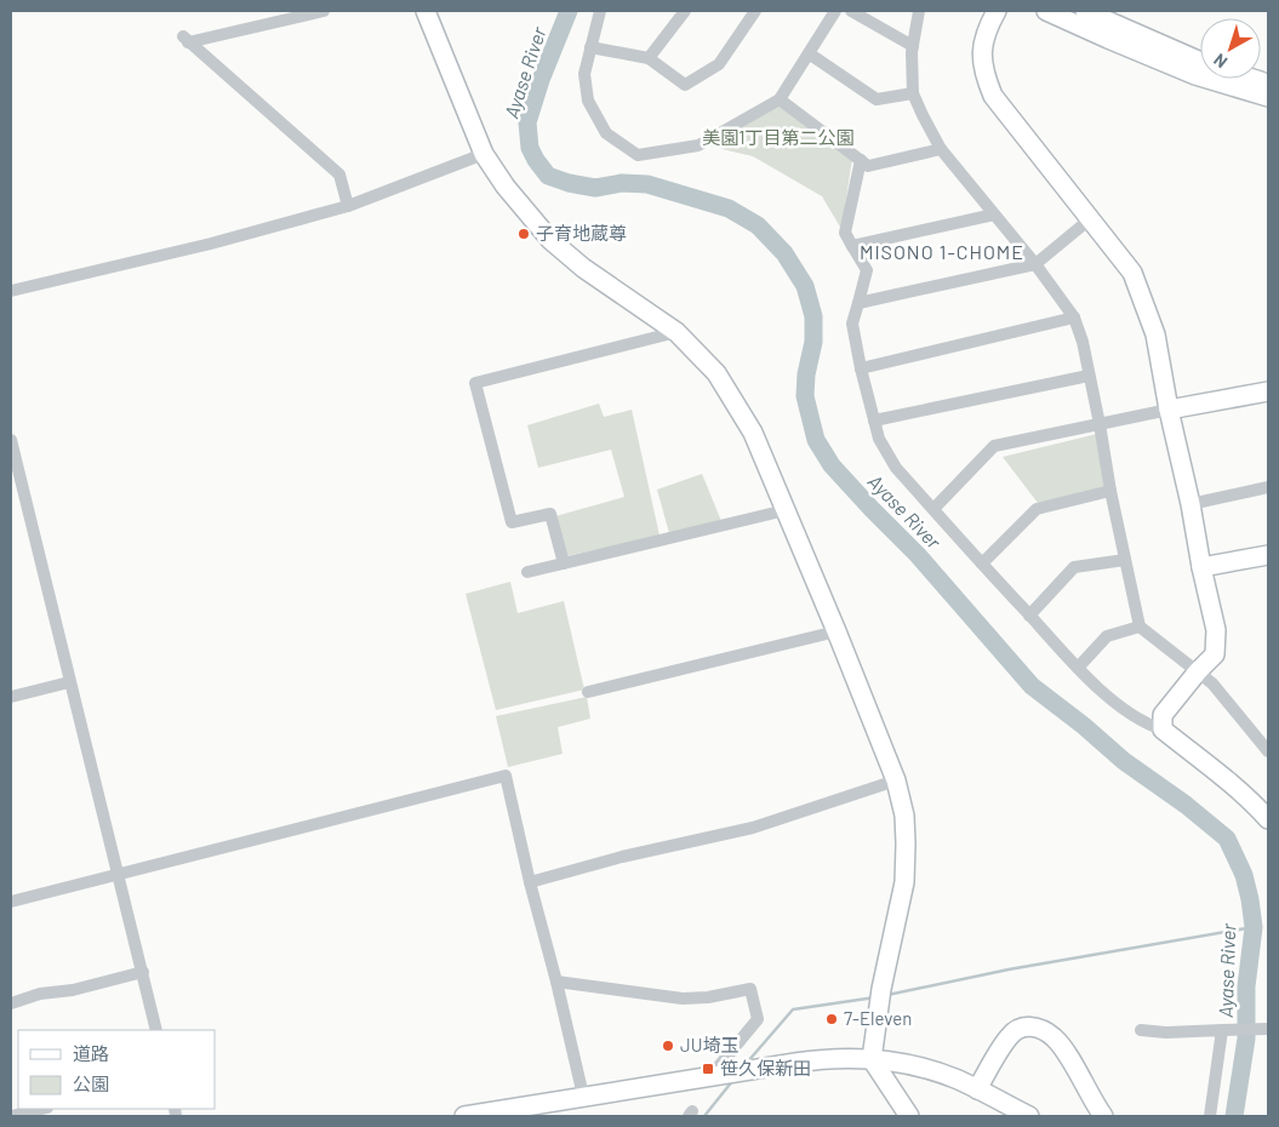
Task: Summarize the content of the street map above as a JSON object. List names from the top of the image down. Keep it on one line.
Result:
{"districts":["MISONO 1-CHOME"],"water":["Ayase River"],"parks":["美園1丁目第二公園"],"places":{"other":["子育地蔵尊","7-Eleven","JU埼玉"],"transit":["笹久保新田"]},"legend":["道路","公園"],"north":"bottom left"}
